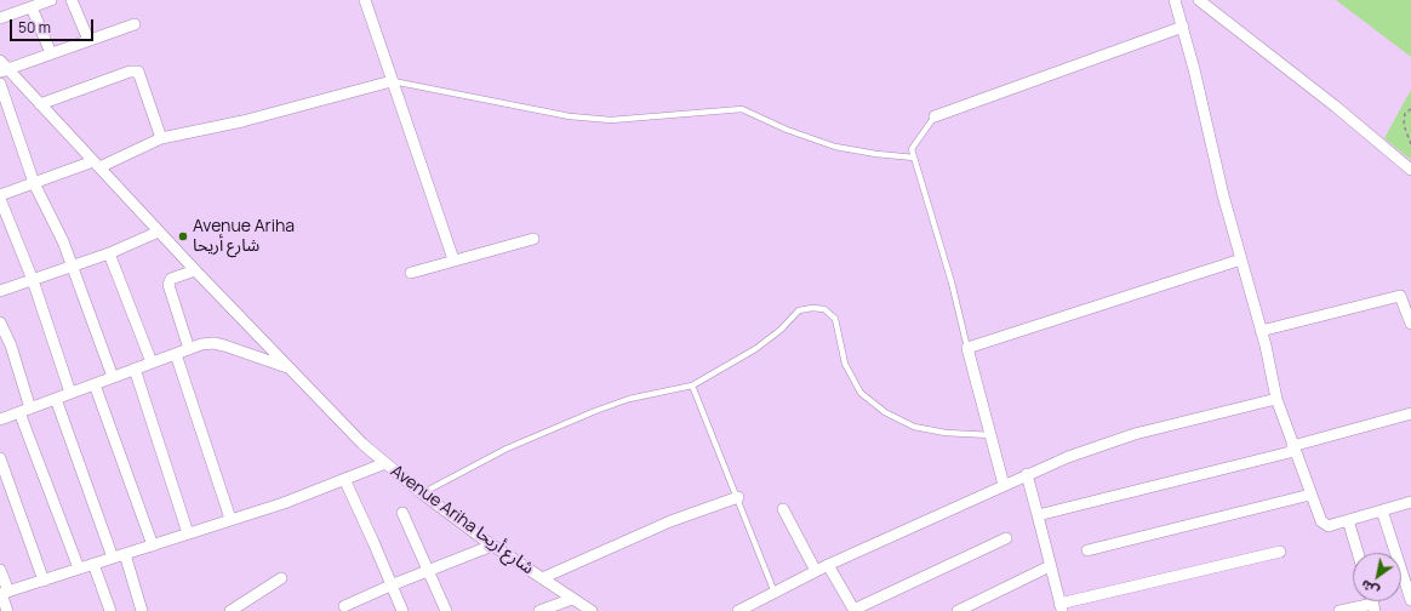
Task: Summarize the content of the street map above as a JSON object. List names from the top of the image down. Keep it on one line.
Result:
{"streets":{"street":["Avenue Ariha شارع أريحا"]},"places":["Avenue Ariha شارع أريحا"],"scale_bar":"50 m","north":"bottom left"}
